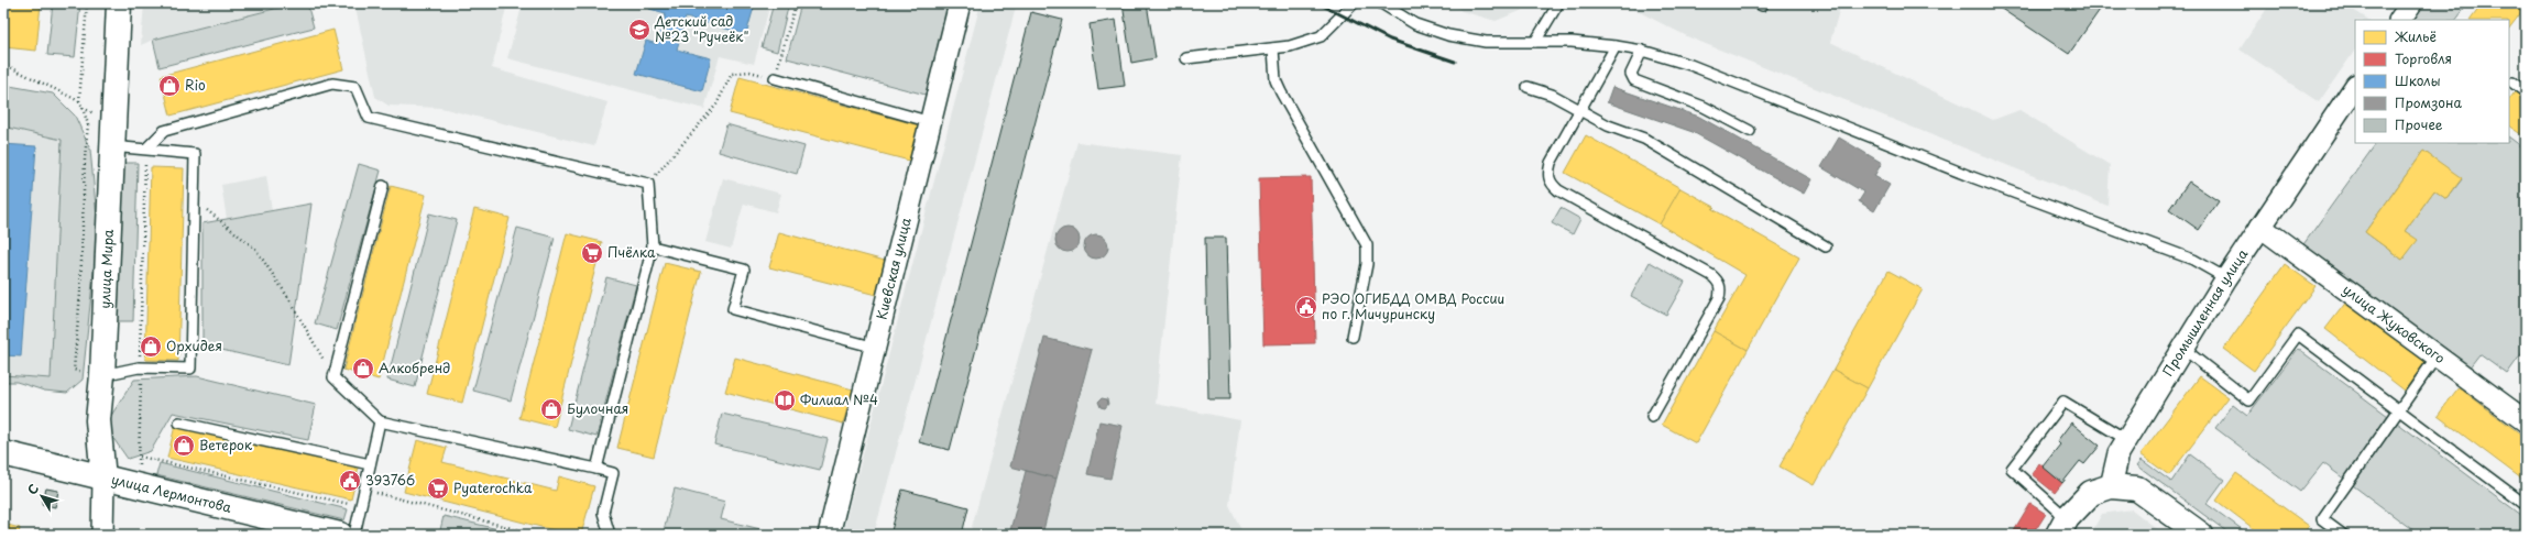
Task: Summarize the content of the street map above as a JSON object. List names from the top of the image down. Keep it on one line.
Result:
{"streets":{"street":["улица Мира","Киевская улица","Промышленная улица","улица Жуковского","улица Лермонтова"]},"crossings":[["улица Мира","улица Лермонтова"],["Промышленная улица","улица Жуковского"]],"places":{"school or university":["Детский сад №23 \"Ручеёк\""],"shop":["Rio","Орхидея","Алкобренд","Булочная","Ветерок"],"supermarket":["Пчёлка","Pyaterochka"],"public building":["РЭО ОГИБДД ОМВД России по г. Мичуринску","393766"],"library":["Филиал №4"]},"legend":["Жильё","Торговля","Школы","Промзона","Прочее"],"north":"top left"}
